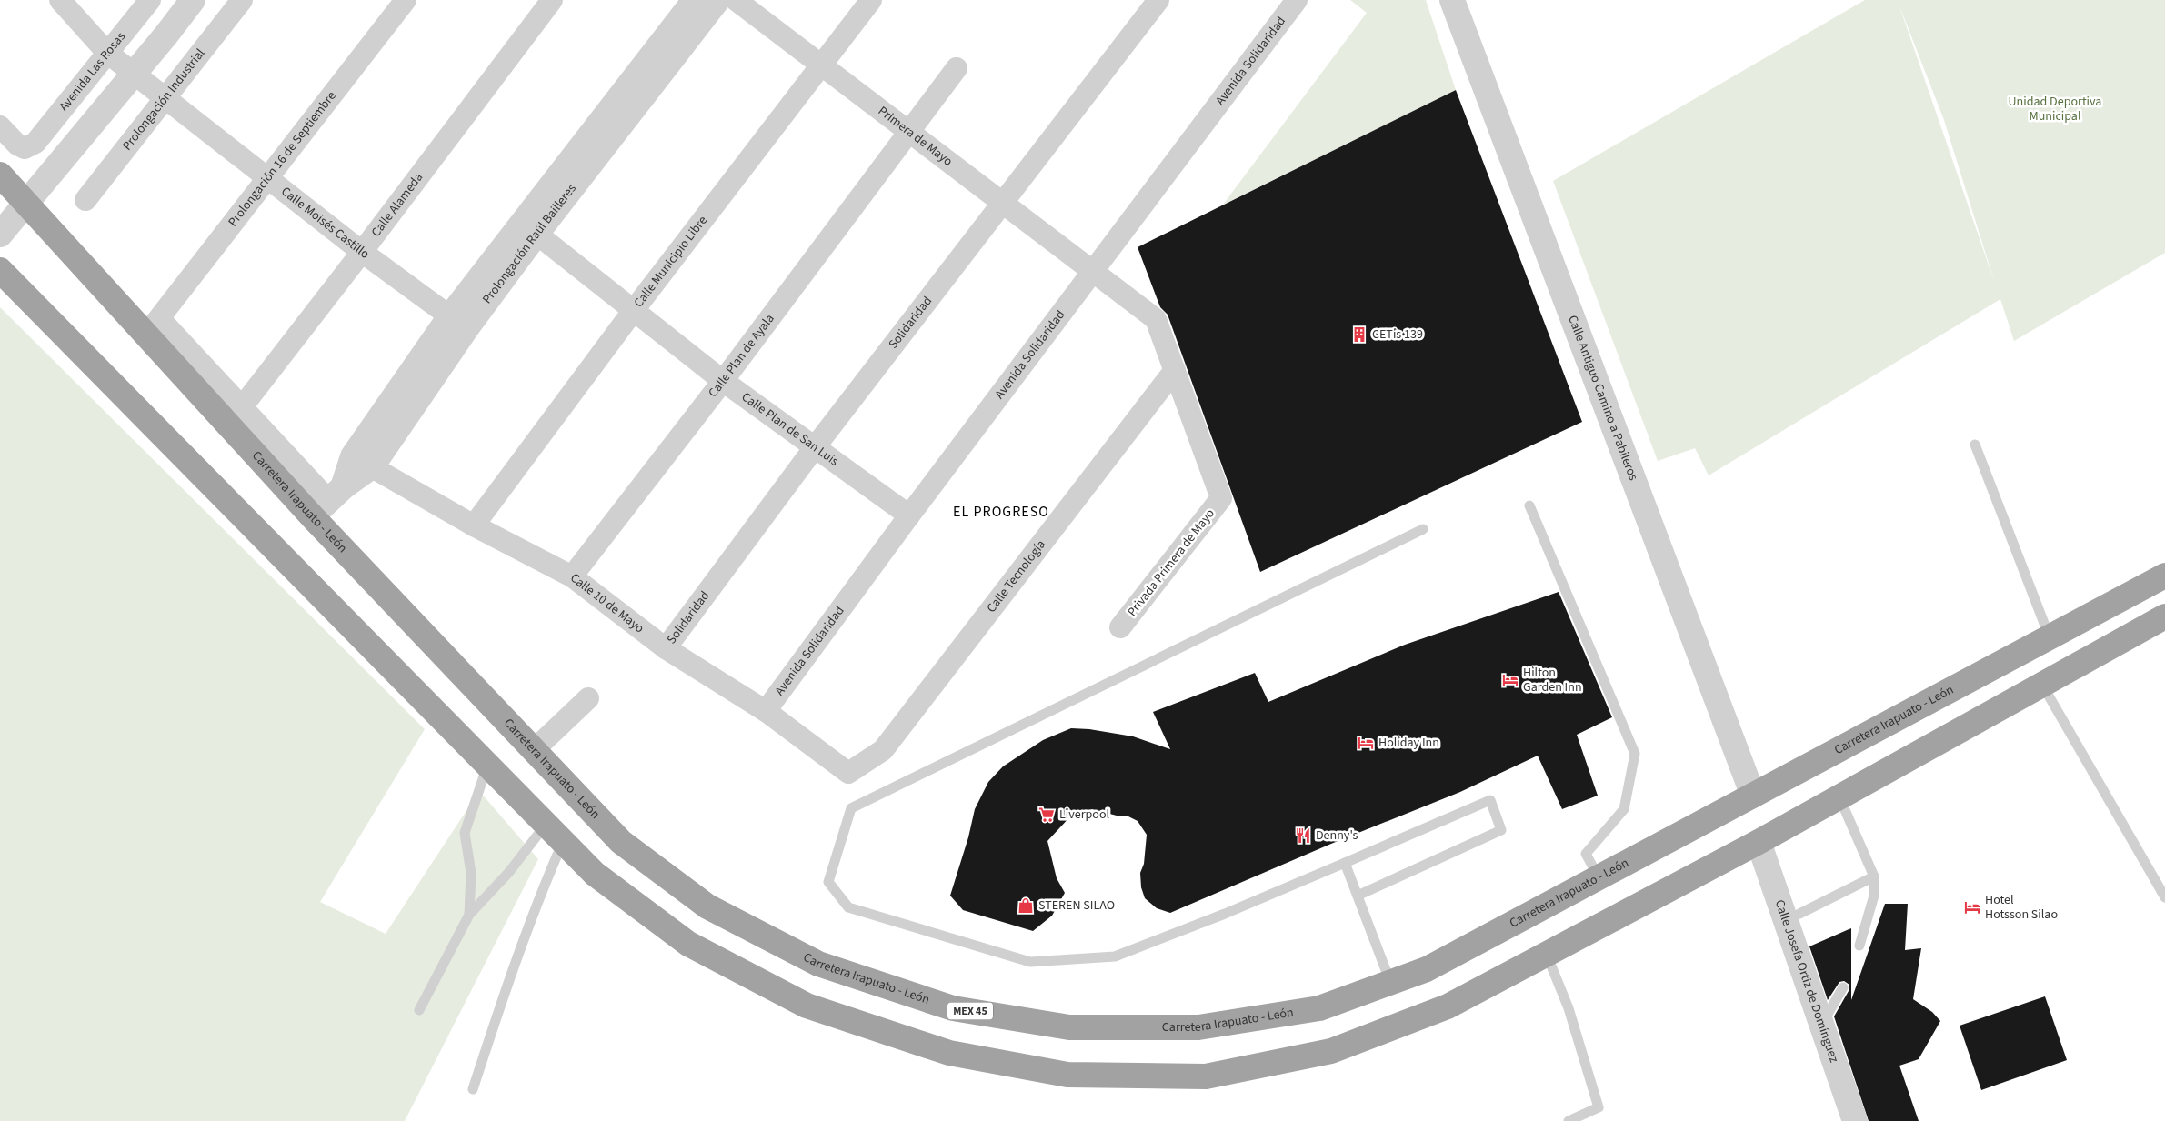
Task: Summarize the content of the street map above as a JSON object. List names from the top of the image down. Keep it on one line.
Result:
{"streets":{"highway":["Carretera Irapuato - León","MEX 45"],"street":["Avenida Solidaridad","Avenida Las Rosas","Prolongación Industrial","Primera de Mayo","Prolongación 16 de Septiembre","Calle Alameda","Calle Moisés Castillo","Prolongación Raúl Bailleres","Calle Municipio Libre","Solidaridad","Calle Plan de Ayala","Calle Antiguo Camino a Pabileros","Calle Plan de San Luis","Privada Primera de Mayo","Calle Tecnología","Calle 10 de Mayo","Calle Josefa Ortiz de Domínguez"]},"crossings":[["Avenida Solidaridad","Primera de Mayo"],["Avenida Solidaridad","Calle Plan de San Luis"],["Avenida Solidaridad","Calle 10 de Mayo"],["Avenida Las Rosas","Calle Moisés Castillo"],["Prolongación Industrial","Calle Moisés Castillo"],["Primera de Mayo","Calle Municipio Libre"],["Primera de Mayo","Solidaridad"],["Primera de Mayo","Calle Plan de Ayala"],["Primera de Mayo","Privada Primera de Mayo"],["Primera de Mayo","Calle Tecnología"],["Prolongación 16 de Septiembre","Calle Moisés Castillo"],["Prolongación 16 de Septiembre","Carretera Irapuato - León"],["Calle Alameda","Calle Moisés Castillo"],["Calle Moisés Castillo","Prolongación Raúl Bailleres"],["Prolongación Raúl Bailleres","Calle Plan de San Luis"],["Prolongación Raúl Bailleres","Carretera Irapuato - León"],["Prolongación Raúl Bailleres","Calle 10 de Mayo"],["Calle Municipio Libre","Calle Plan de San Luis"],["Calle Municipio Libre","Calle 10 de Mayo"],["Solidaridad","Calle Plan de San Luis"],["Solidaridad","Calle 10 de Mayo"],["Calle Plan de Ayala","Calle Plan de San Luis"],["Calle Plan de Ayala","Calle 10 de Mayo"],["Calle Antiguo Camino a Pabileros","Carretera Irapuato - León"],["Privada Primera de Mayo","Calle Tecnología"],["Calle Tecnología","Calle 10 de Mayo"]],"districts":["EL PROGRESO"],"parks":["Unidad Deportiva Municipal"],"places":{"building":["CETis 139"],"hotel":["Hilton Garden Inn","Holiday Inn","Hotel Hotsson Silao"],"supermarket":["Liverpool"],"restaurant":["Denny's"],"shop":["STEREN SILAO"]}}
